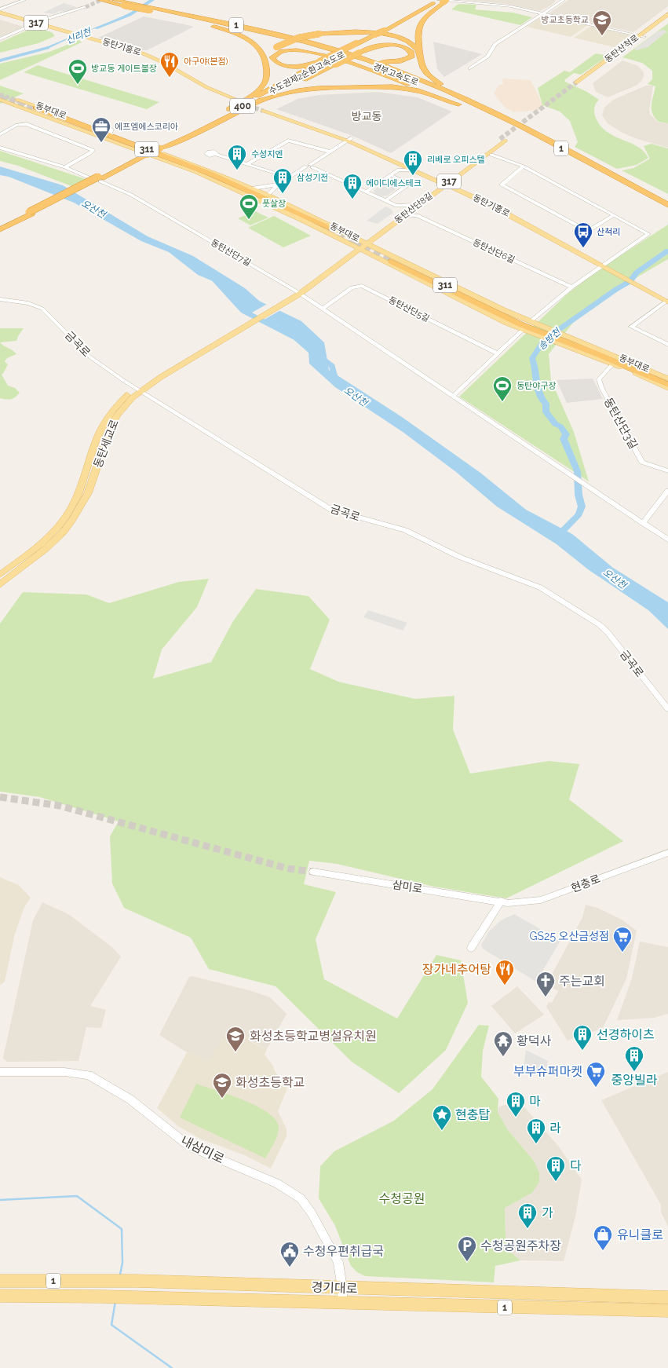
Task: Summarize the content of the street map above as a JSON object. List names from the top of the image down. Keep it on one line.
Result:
{"streets":{"highway":["1","수도권제2순환고속도로","경부고속도로","400","동부대로","311"],"main road":["317","동탄기흥로","동탄산척로","동탄산단8길","동탄세교로","경기대로"],"street":["동탄산단6길","동탄산단7길","동탄산단5길","금곡로","동탄산단3길","현충로","삼미로","내삼미로"]},"crossings":[["동탄기흥로","동탄산단8길"],["수도권제2순환고속도로","동탄산단7길"],["동부대로","동탄산단8길"],["동부대로","동탄산단3길"],["동탄산단7길","동탄세교로"],["금곡로","동탄세교로"],["현충로","삼미로"],["내삼미로","경기대로"]],"districts":["방교동"],"water":["신리천","오산천","송방천"],"parks":["수청공원"],"places":{"school or university":["방교초등학교","화성초등학교병설유치원","화성초등학교"],"restaurant":["아구야(본점)","장가네추어탕"],"sports":["방교동 게이트볼장","풋살장","동탄야구장"],"office":["에프엠에스코리아"],"building":["수성지엔","리베로 오피스텔","삼성기전","에이디에스테크","선경하이츠","중앙빌라","마","라","다","가"],"bus stop":["산척리"],"supermarket":["GS25 오산금성점","부부슈퍼마켓"],"church":["주는교회"],"temple":["황덕사"],"place":["현충탑"],"shop":["유니클로"],"parking":["수청공원주차장"],"public building":["수청우편취급국"]}}
